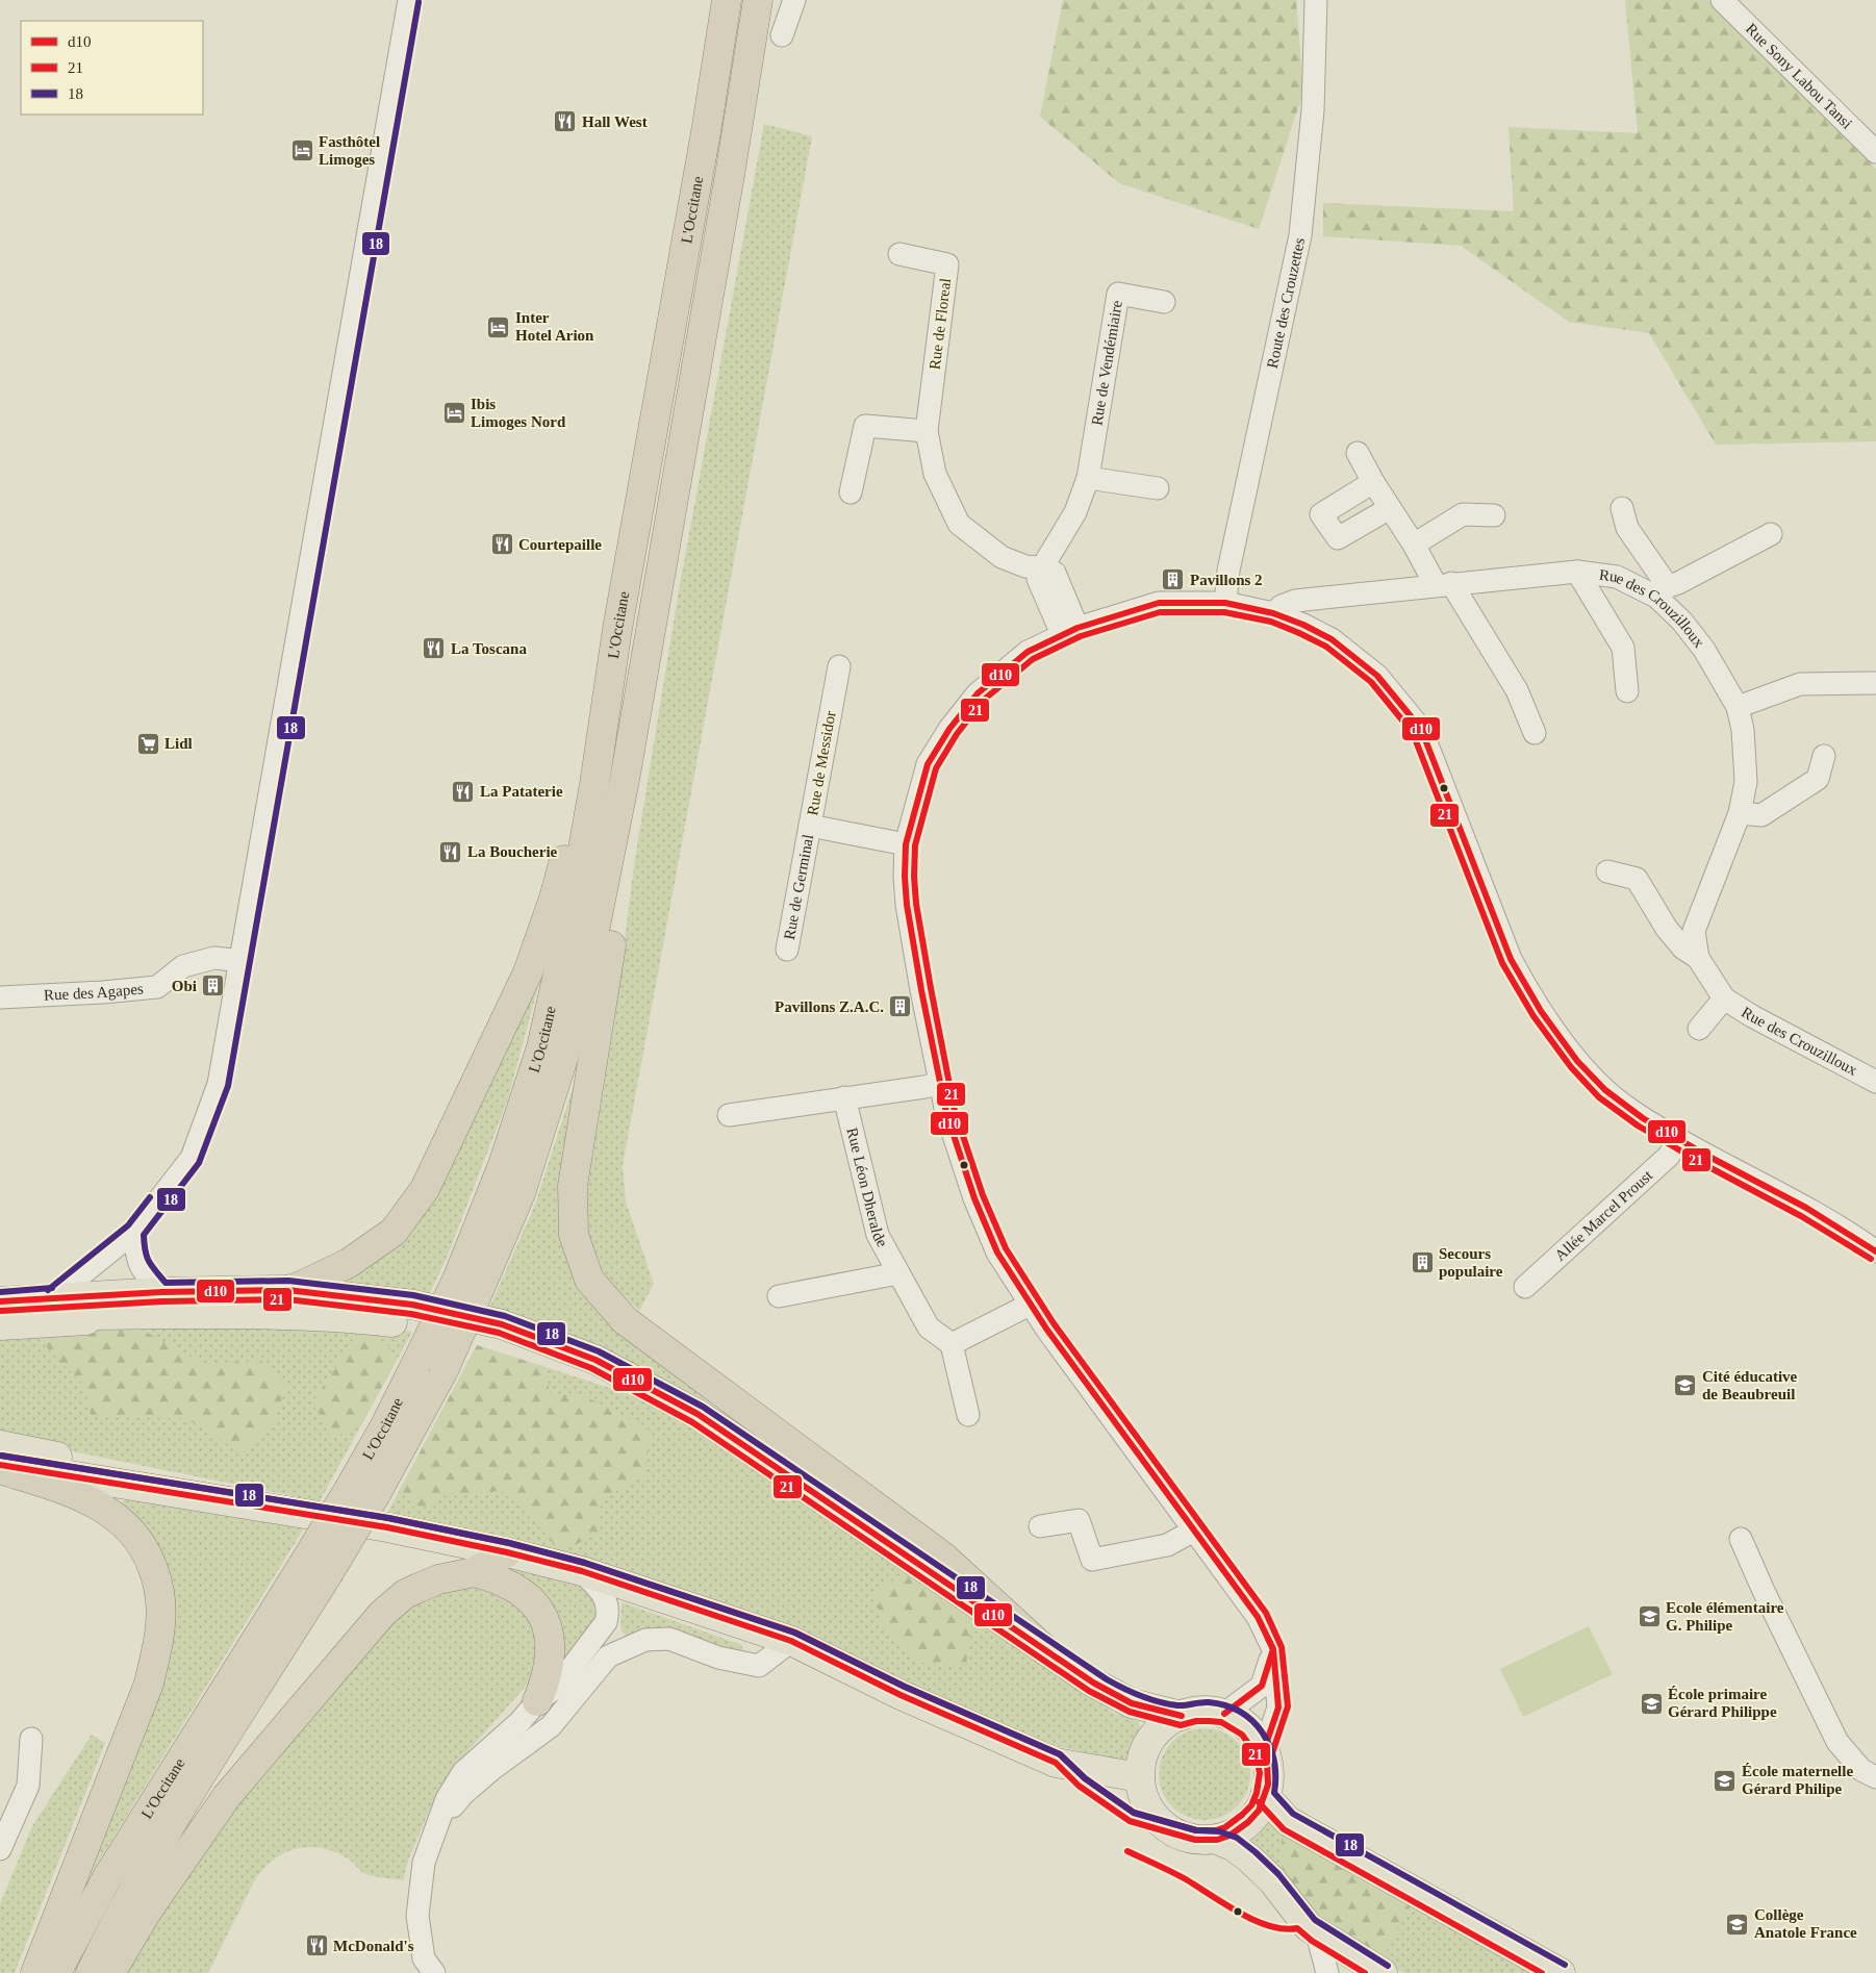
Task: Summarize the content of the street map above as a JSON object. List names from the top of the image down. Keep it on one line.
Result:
{"streets":{"highway":["L'Occitane"],"street":["Rue Sony Labou Tansi","Route des Crouzettes","Rue de Floreal","Rue de Vendémiaire","Rue des Crouzilloux","Rue de Messidor","Rue de Germinal","Rue des Agapes","Rue Léon Dheralde","Allée Marcel Proust"]},"crossings":[["Rue de Floreal","Rue de Vendémiaire"],["Rue de Messidor","Rue de Germinal"]],"places":{"restaurant":["Hall West","Courtepaille","La Toscana","La Pataterie","La Boucherie","McDonald's"],"hotel":["Fasthôtel Limoges","Inter Hotel Arion","Ibis Limoges Nord"],"building":["Pavillons 2","Obi","Pavillons Z.A.C.","Secours populaire"],"supermarket":["Lidl"],"school or university":["Cité éducative de Beaubreuil","Ecole élémentaire G. Philipe","École primaire Gérard Philippe","École maternelle Gérard Philipe","Collège Anatole France"]},"lines":["transit line 18","transit line d10","transit line 21"],"legend":["d10","21","18"]}
